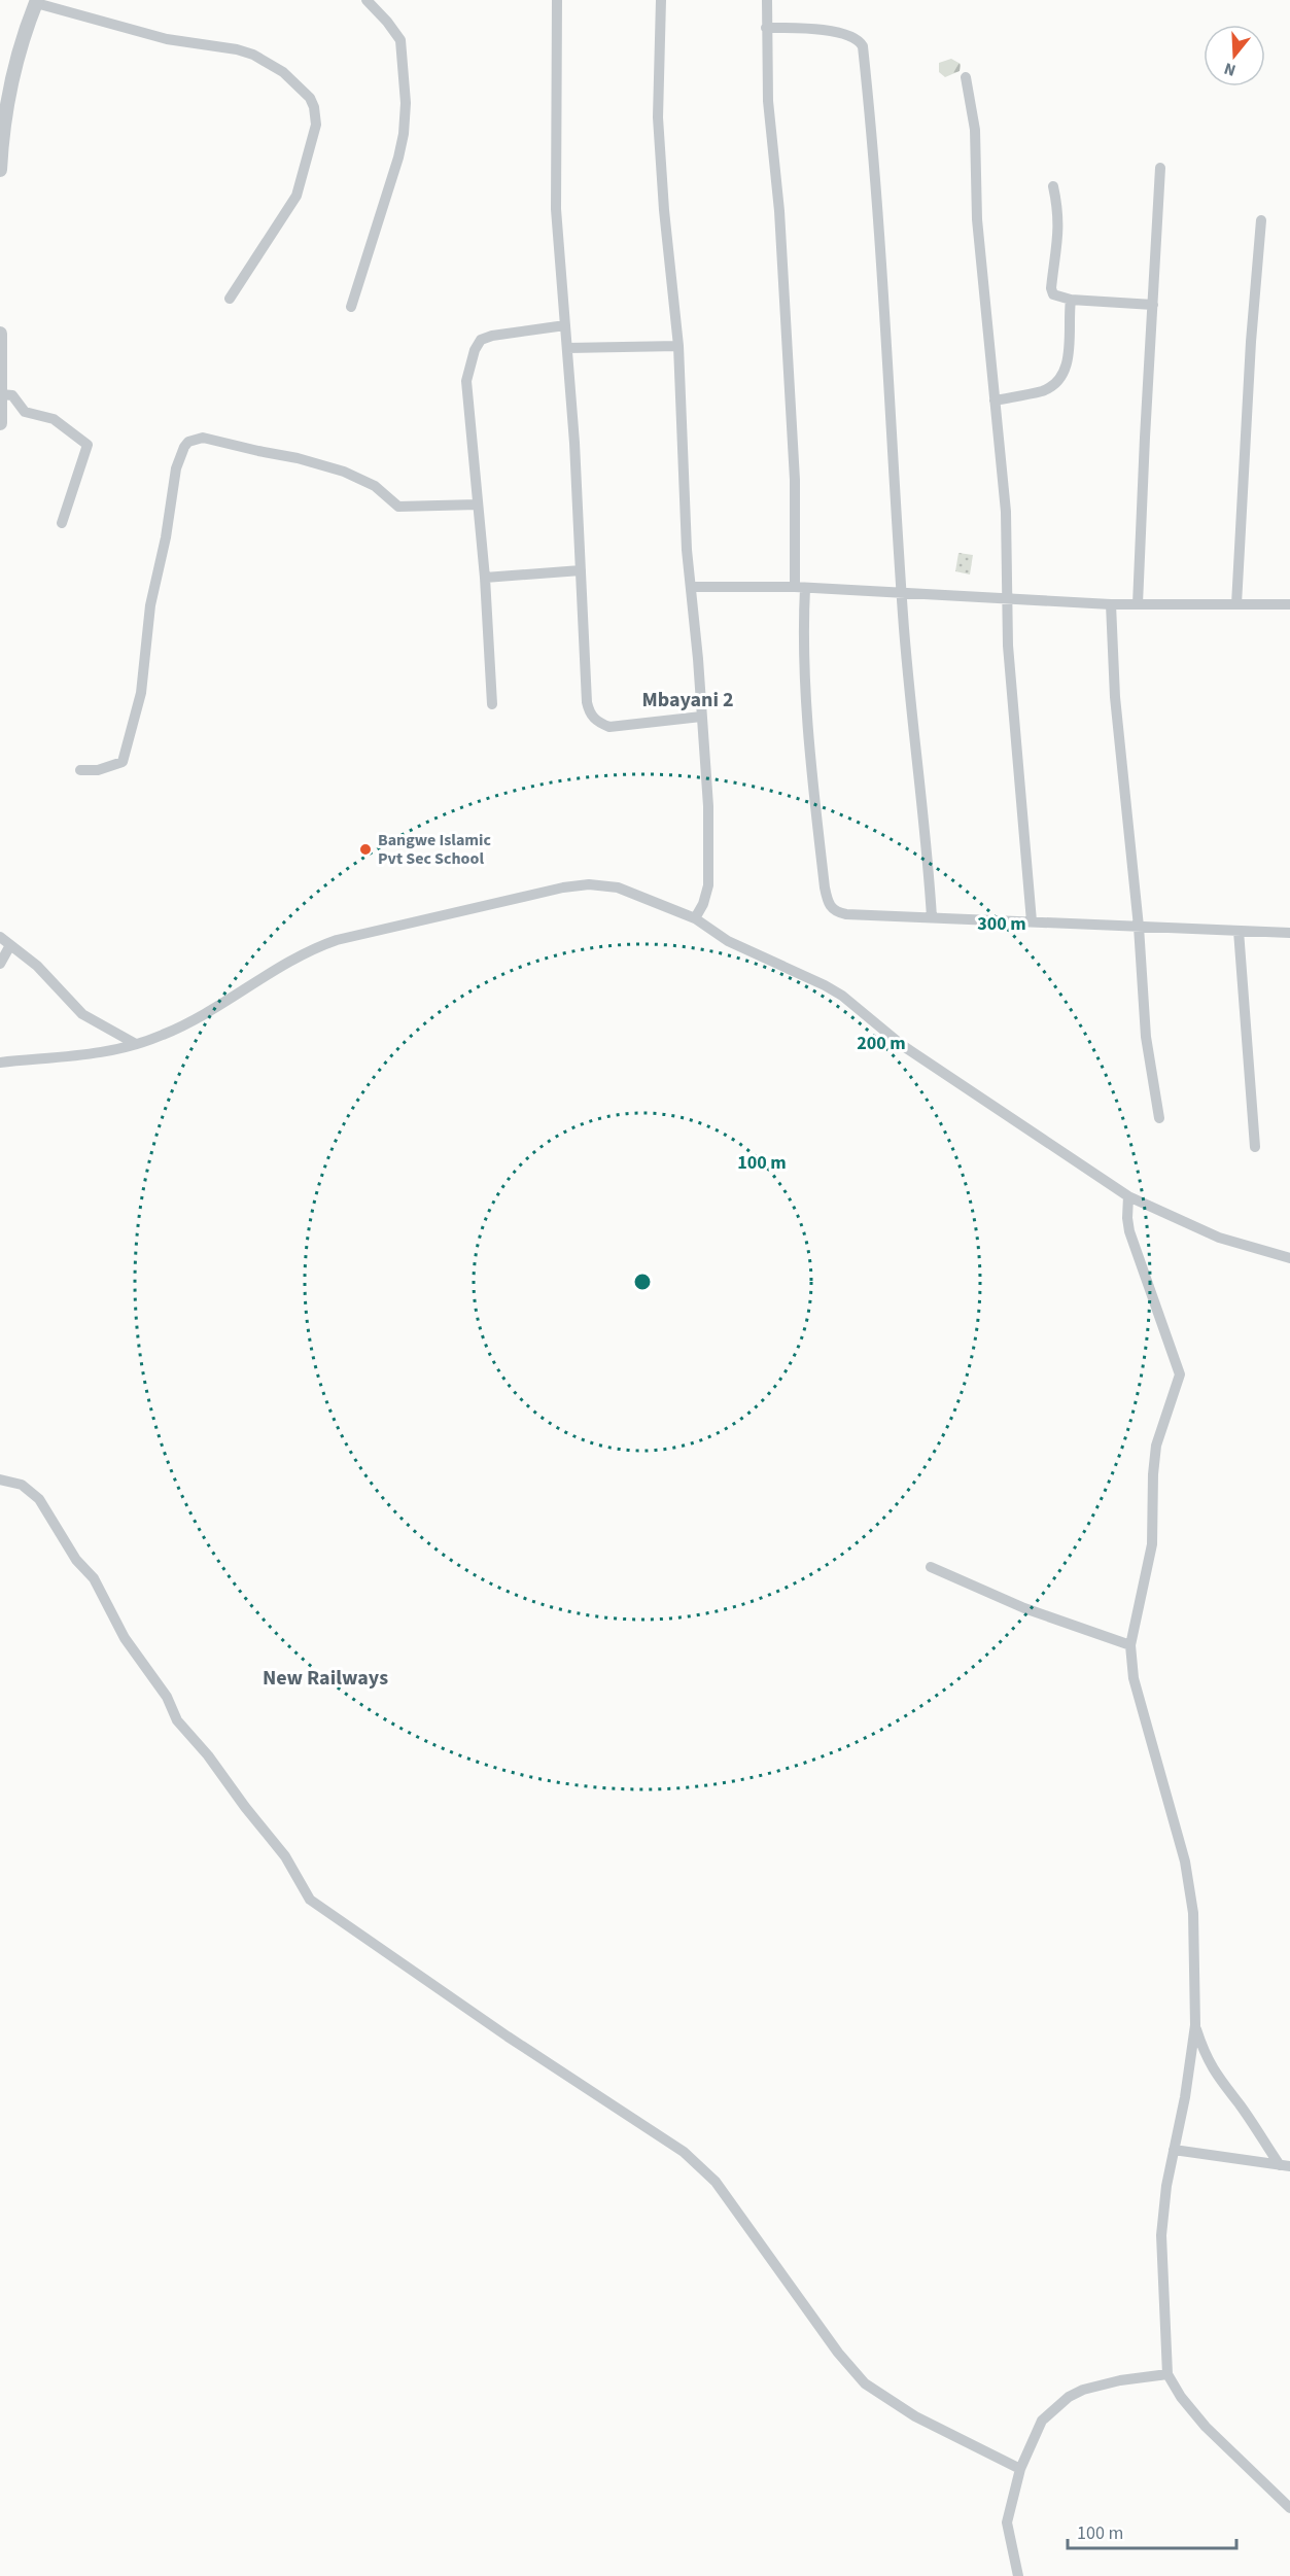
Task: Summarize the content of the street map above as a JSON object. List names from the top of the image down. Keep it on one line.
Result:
{"districts":["Mbayani 2","New Railways"],"places":["Bangwe Islamic Pvt Sec School"],"scale_bar":"100 m","north":"bottom","rings":["300 m","200 m","100 m"]}
